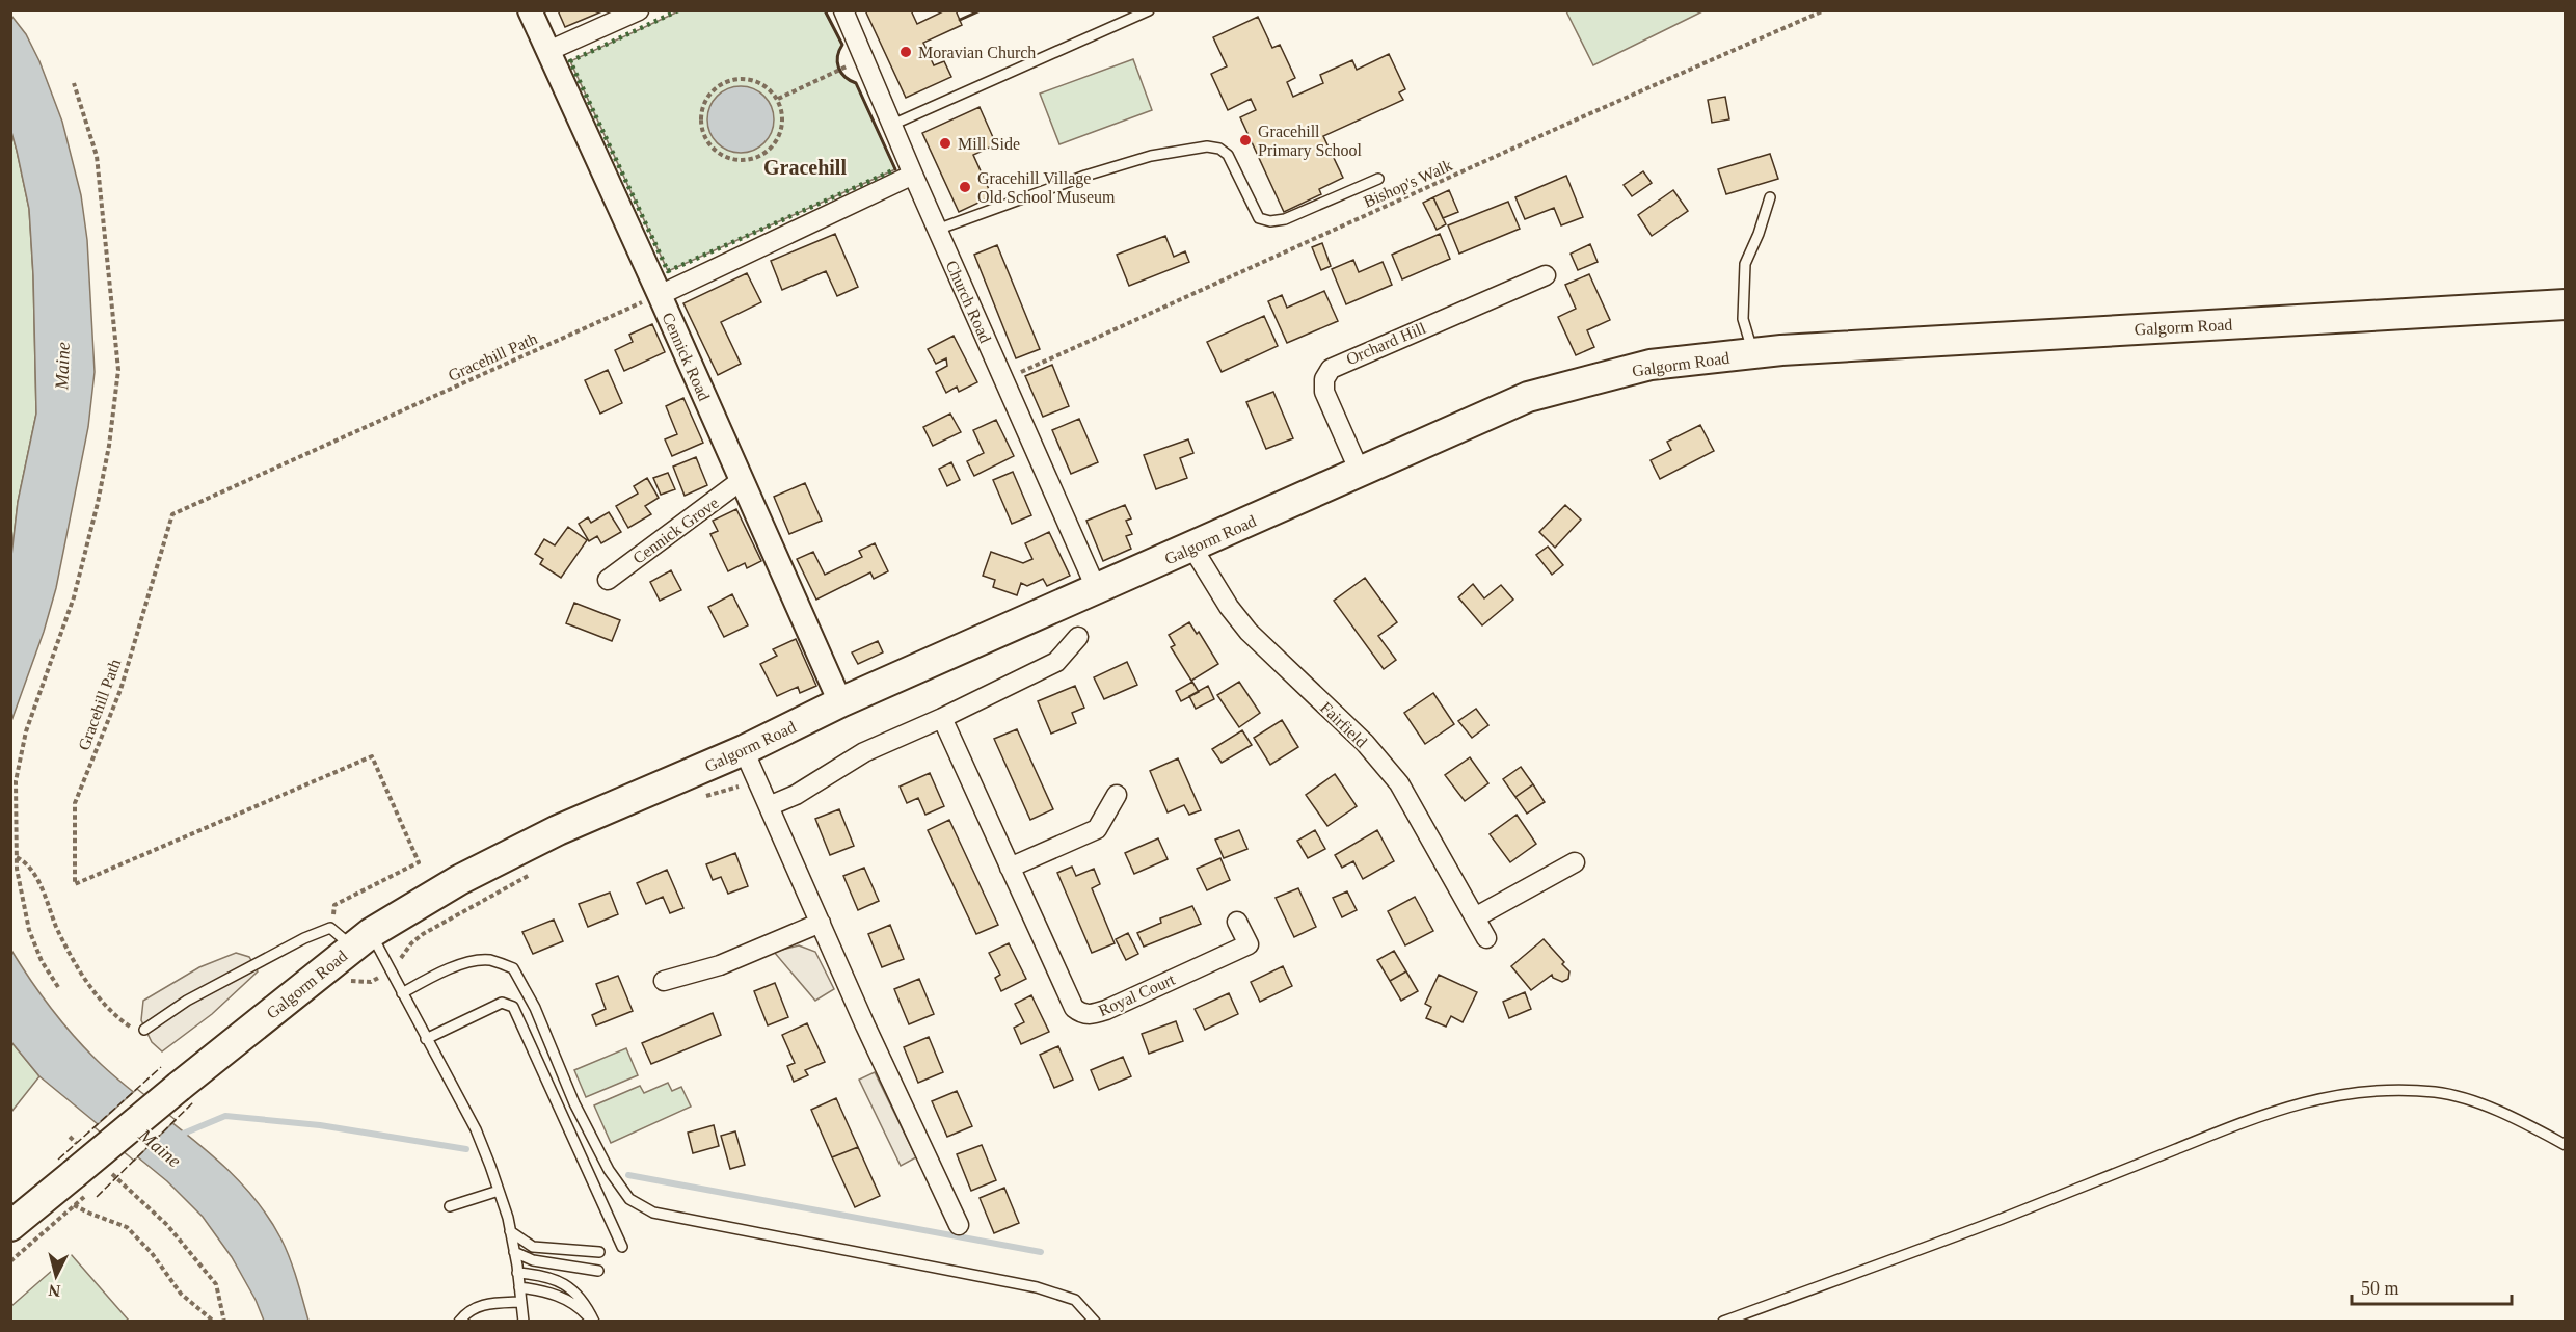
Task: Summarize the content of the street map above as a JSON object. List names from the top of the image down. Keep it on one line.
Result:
{"streets":{"main road":["Galgorm Road"],"street":["Church Road","Orchard Hill","Cennick Road","Cennick Grove","Fairfield","Royal Court"],"path":["Bishop's Walk","Gracehill Path"]},"crossings":[["Bishop's Walk","Church Road"],["Church Road","Galgorm Road"],["Galgorm Road","Orchard Hill"],["Galgorm Road","Cennick Road"],["Galgorm Road","Fairfield"],["Gracehill Path","Cennick Road"],["Cennick Road","Cennick Grove"]],"districts":["Gracehill"],"water":["Maine"],"places":["Moravian Church","Gracehill Primary School","Mill Side","Gracehill Village Old School Museum"],"scale_bar":"50 m","north":"bottom"}
